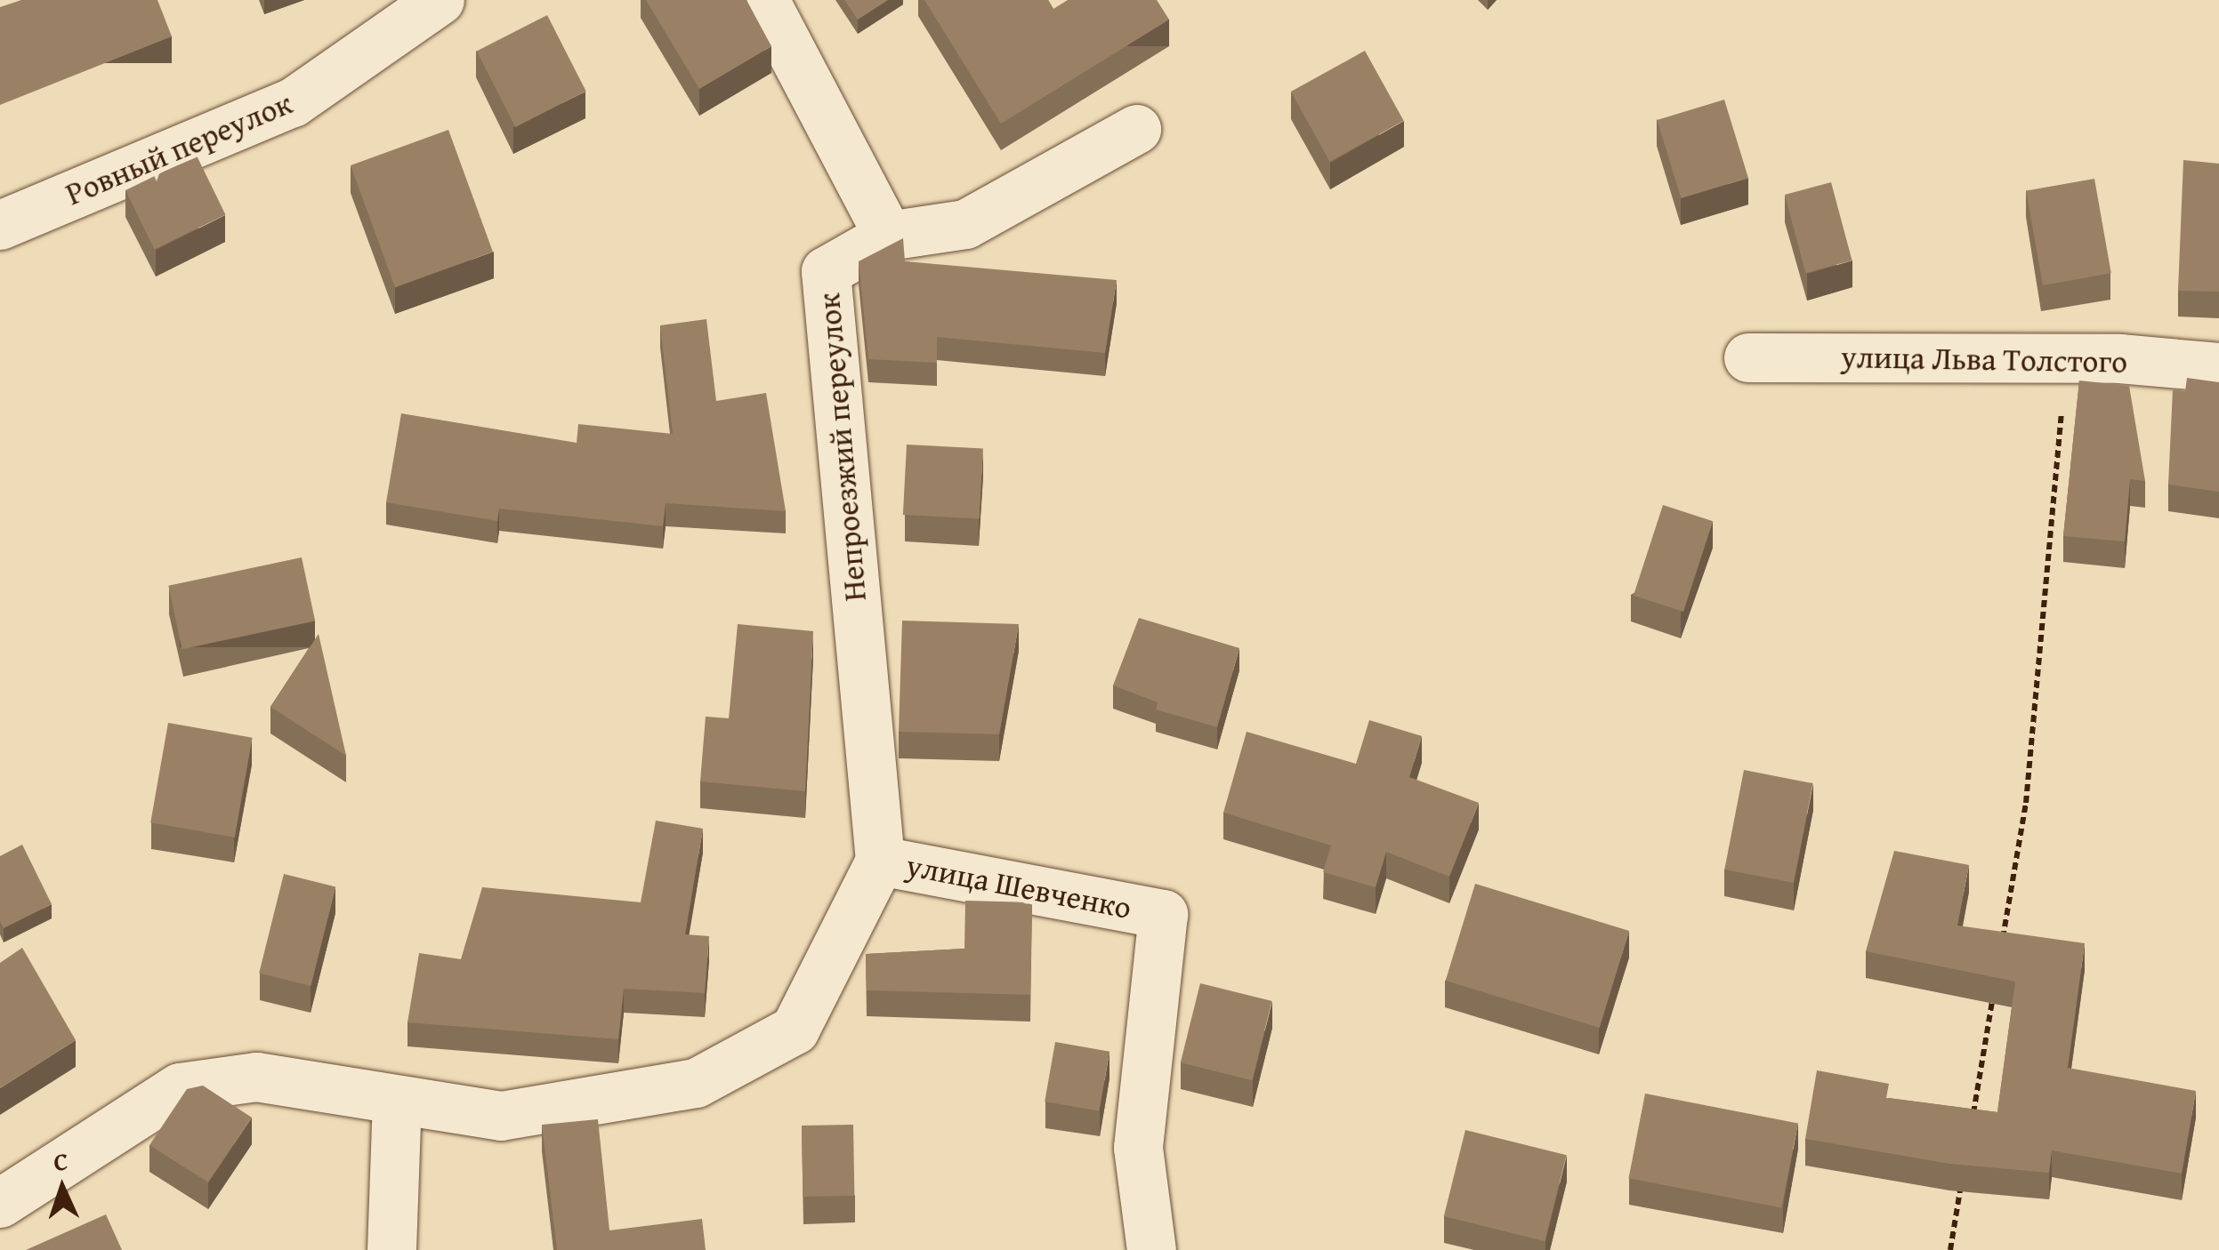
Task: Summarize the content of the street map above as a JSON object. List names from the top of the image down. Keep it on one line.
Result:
{"streets":{"street":["Ровный переулок","улица Льва Толстого","Непроезжий переулок","улица Шевченко"]},"crossings":[["Непроезжий переулок","улица Шевченко"]],"north":"top"}
